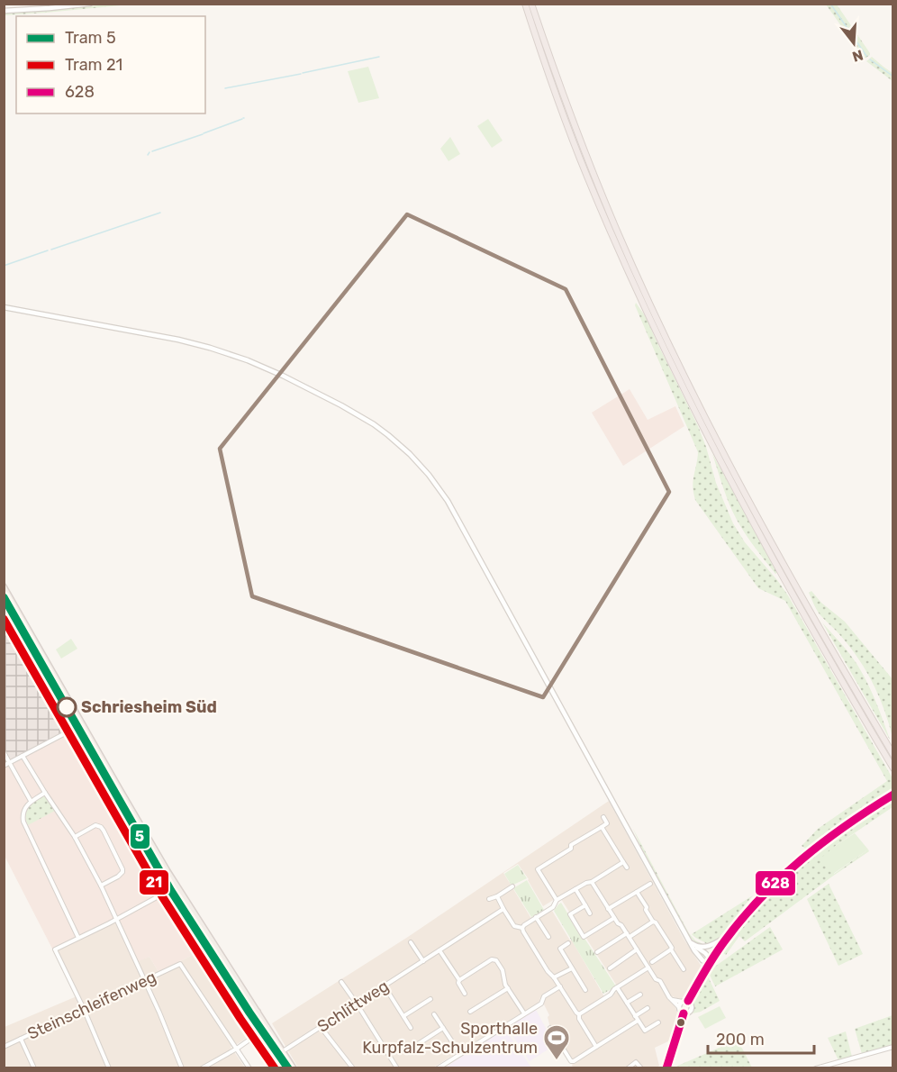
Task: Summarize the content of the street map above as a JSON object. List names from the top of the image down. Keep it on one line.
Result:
{"streets":{"street":["Steinschleifenweg","Schlittweg"]},"places":{"other":["Schriesheim Süd"],"sports":["Sporthalle Kurpfalz-Schulzentrum"]},"lines":["tram line 5","tram line 21","transit line 628"],"legend":["Tram 5","Tram 21","628"],"scale_bar":"200 m","north":"bottom"}
